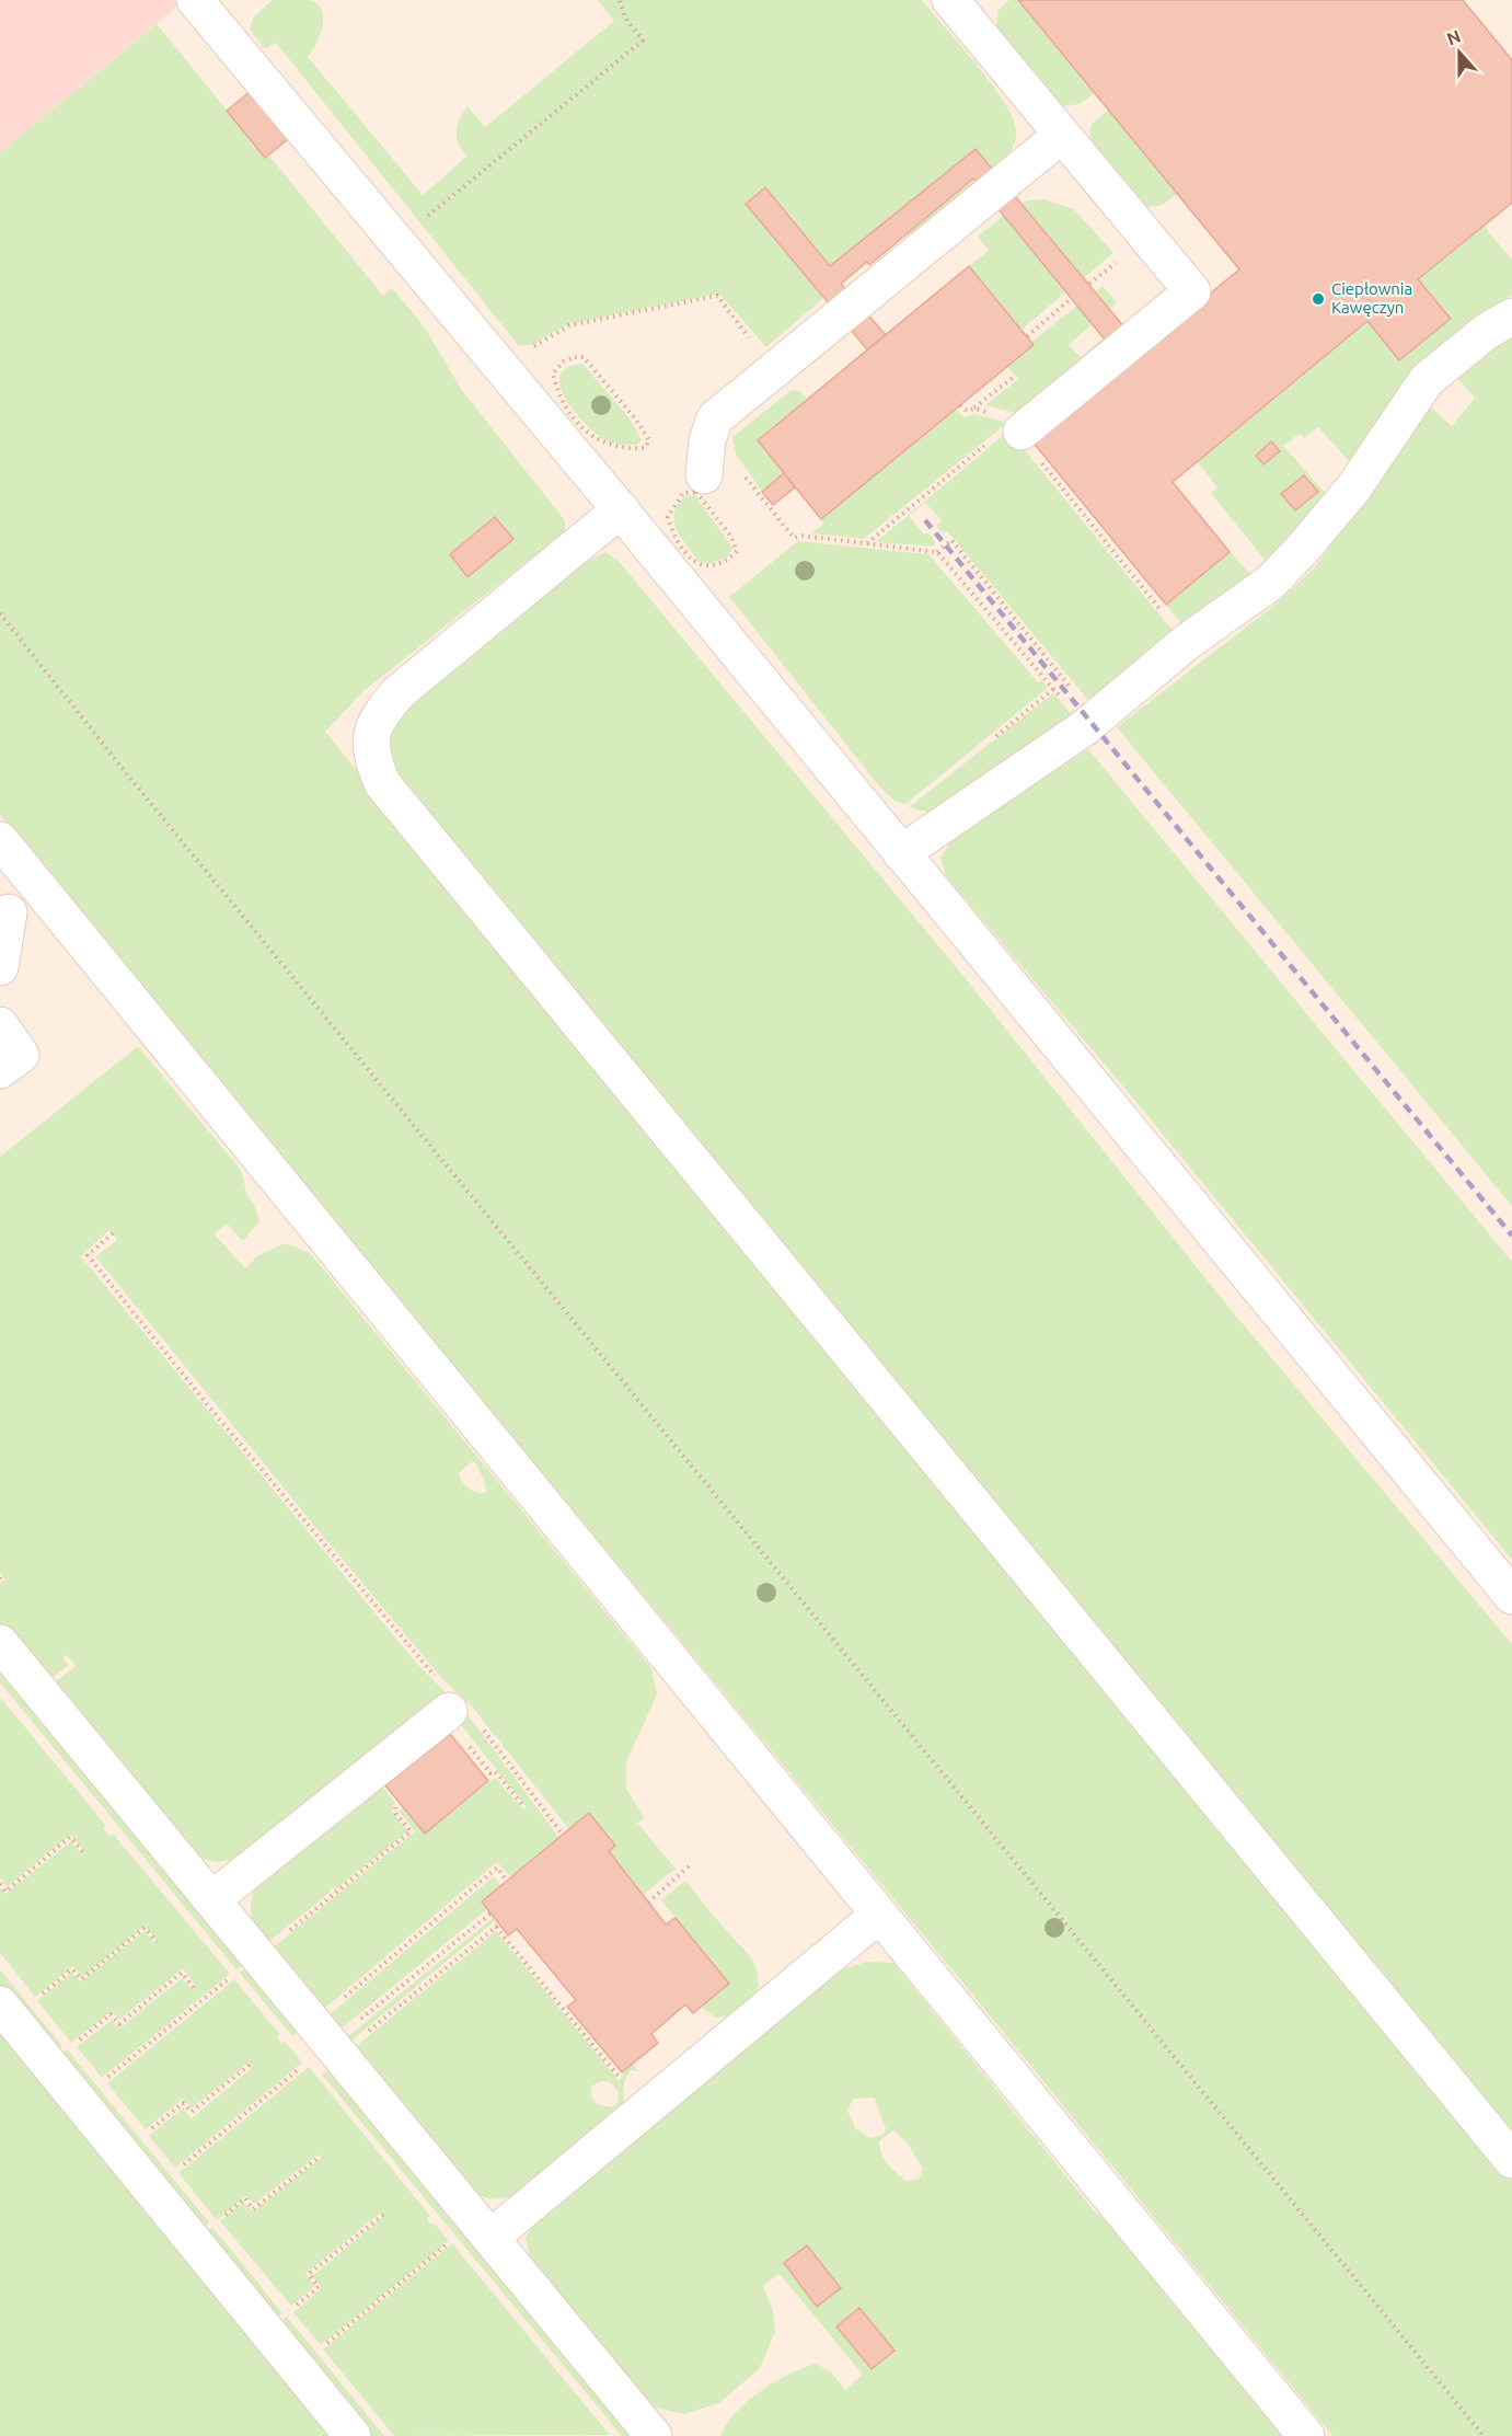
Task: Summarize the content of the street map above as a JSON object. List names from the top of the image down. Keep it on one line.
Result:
{"places":["Ciepłownia Kawęczyn"],"north":"top"}
